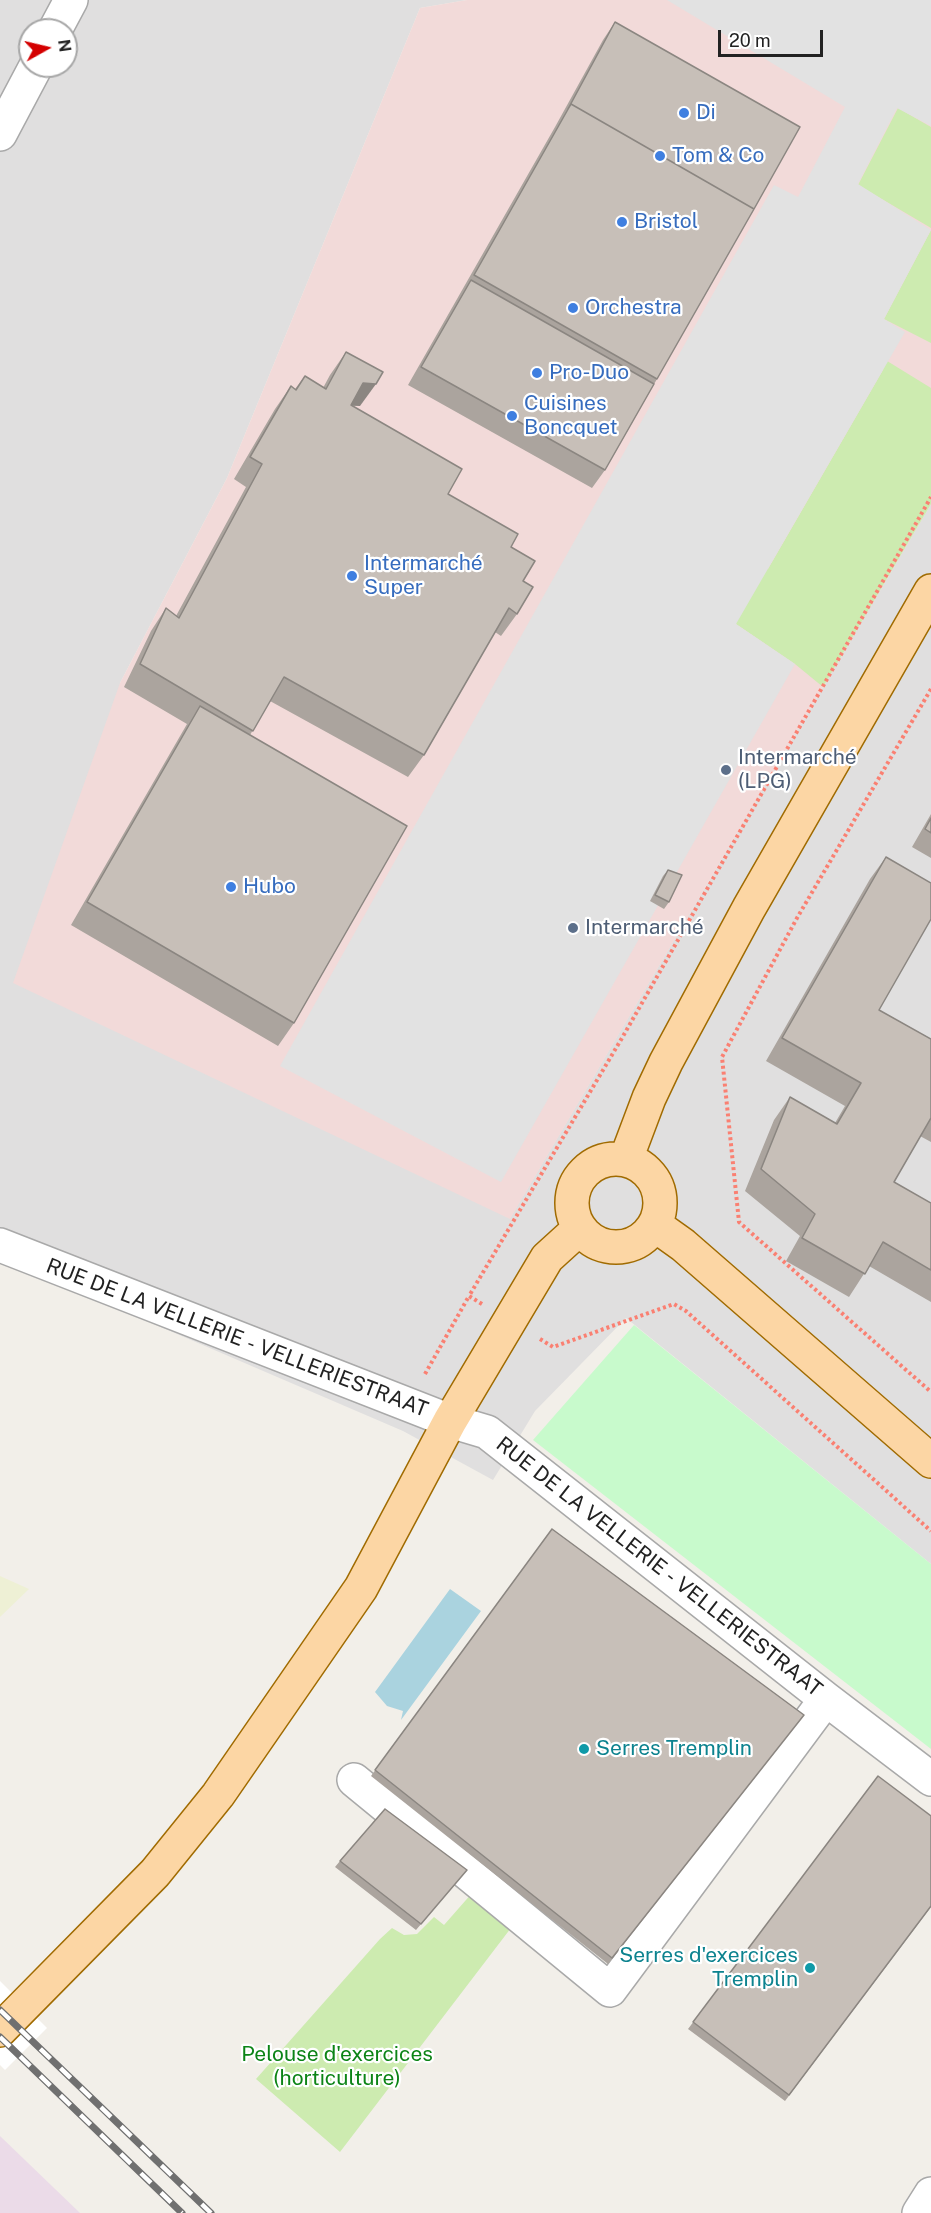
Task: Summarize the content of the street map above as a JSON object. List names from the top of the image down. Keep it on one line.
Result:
{"streets":{"street":["RUE DE LA VELLERIE - VELLERIESTRAAT"]},"parks":["Pelouse d'exercices (horticulture)"],"places":["Di","Tom & Co","Bristol","Orchestra","Pro-Duo","Cuisines Boncquet","Intermarché Super","Intermarché (LPG)","Hubo","Intermarché","Serres Tremplin","Serres d'exercices Tremplin"],"scale_bar":"20 m","north":"right"}
